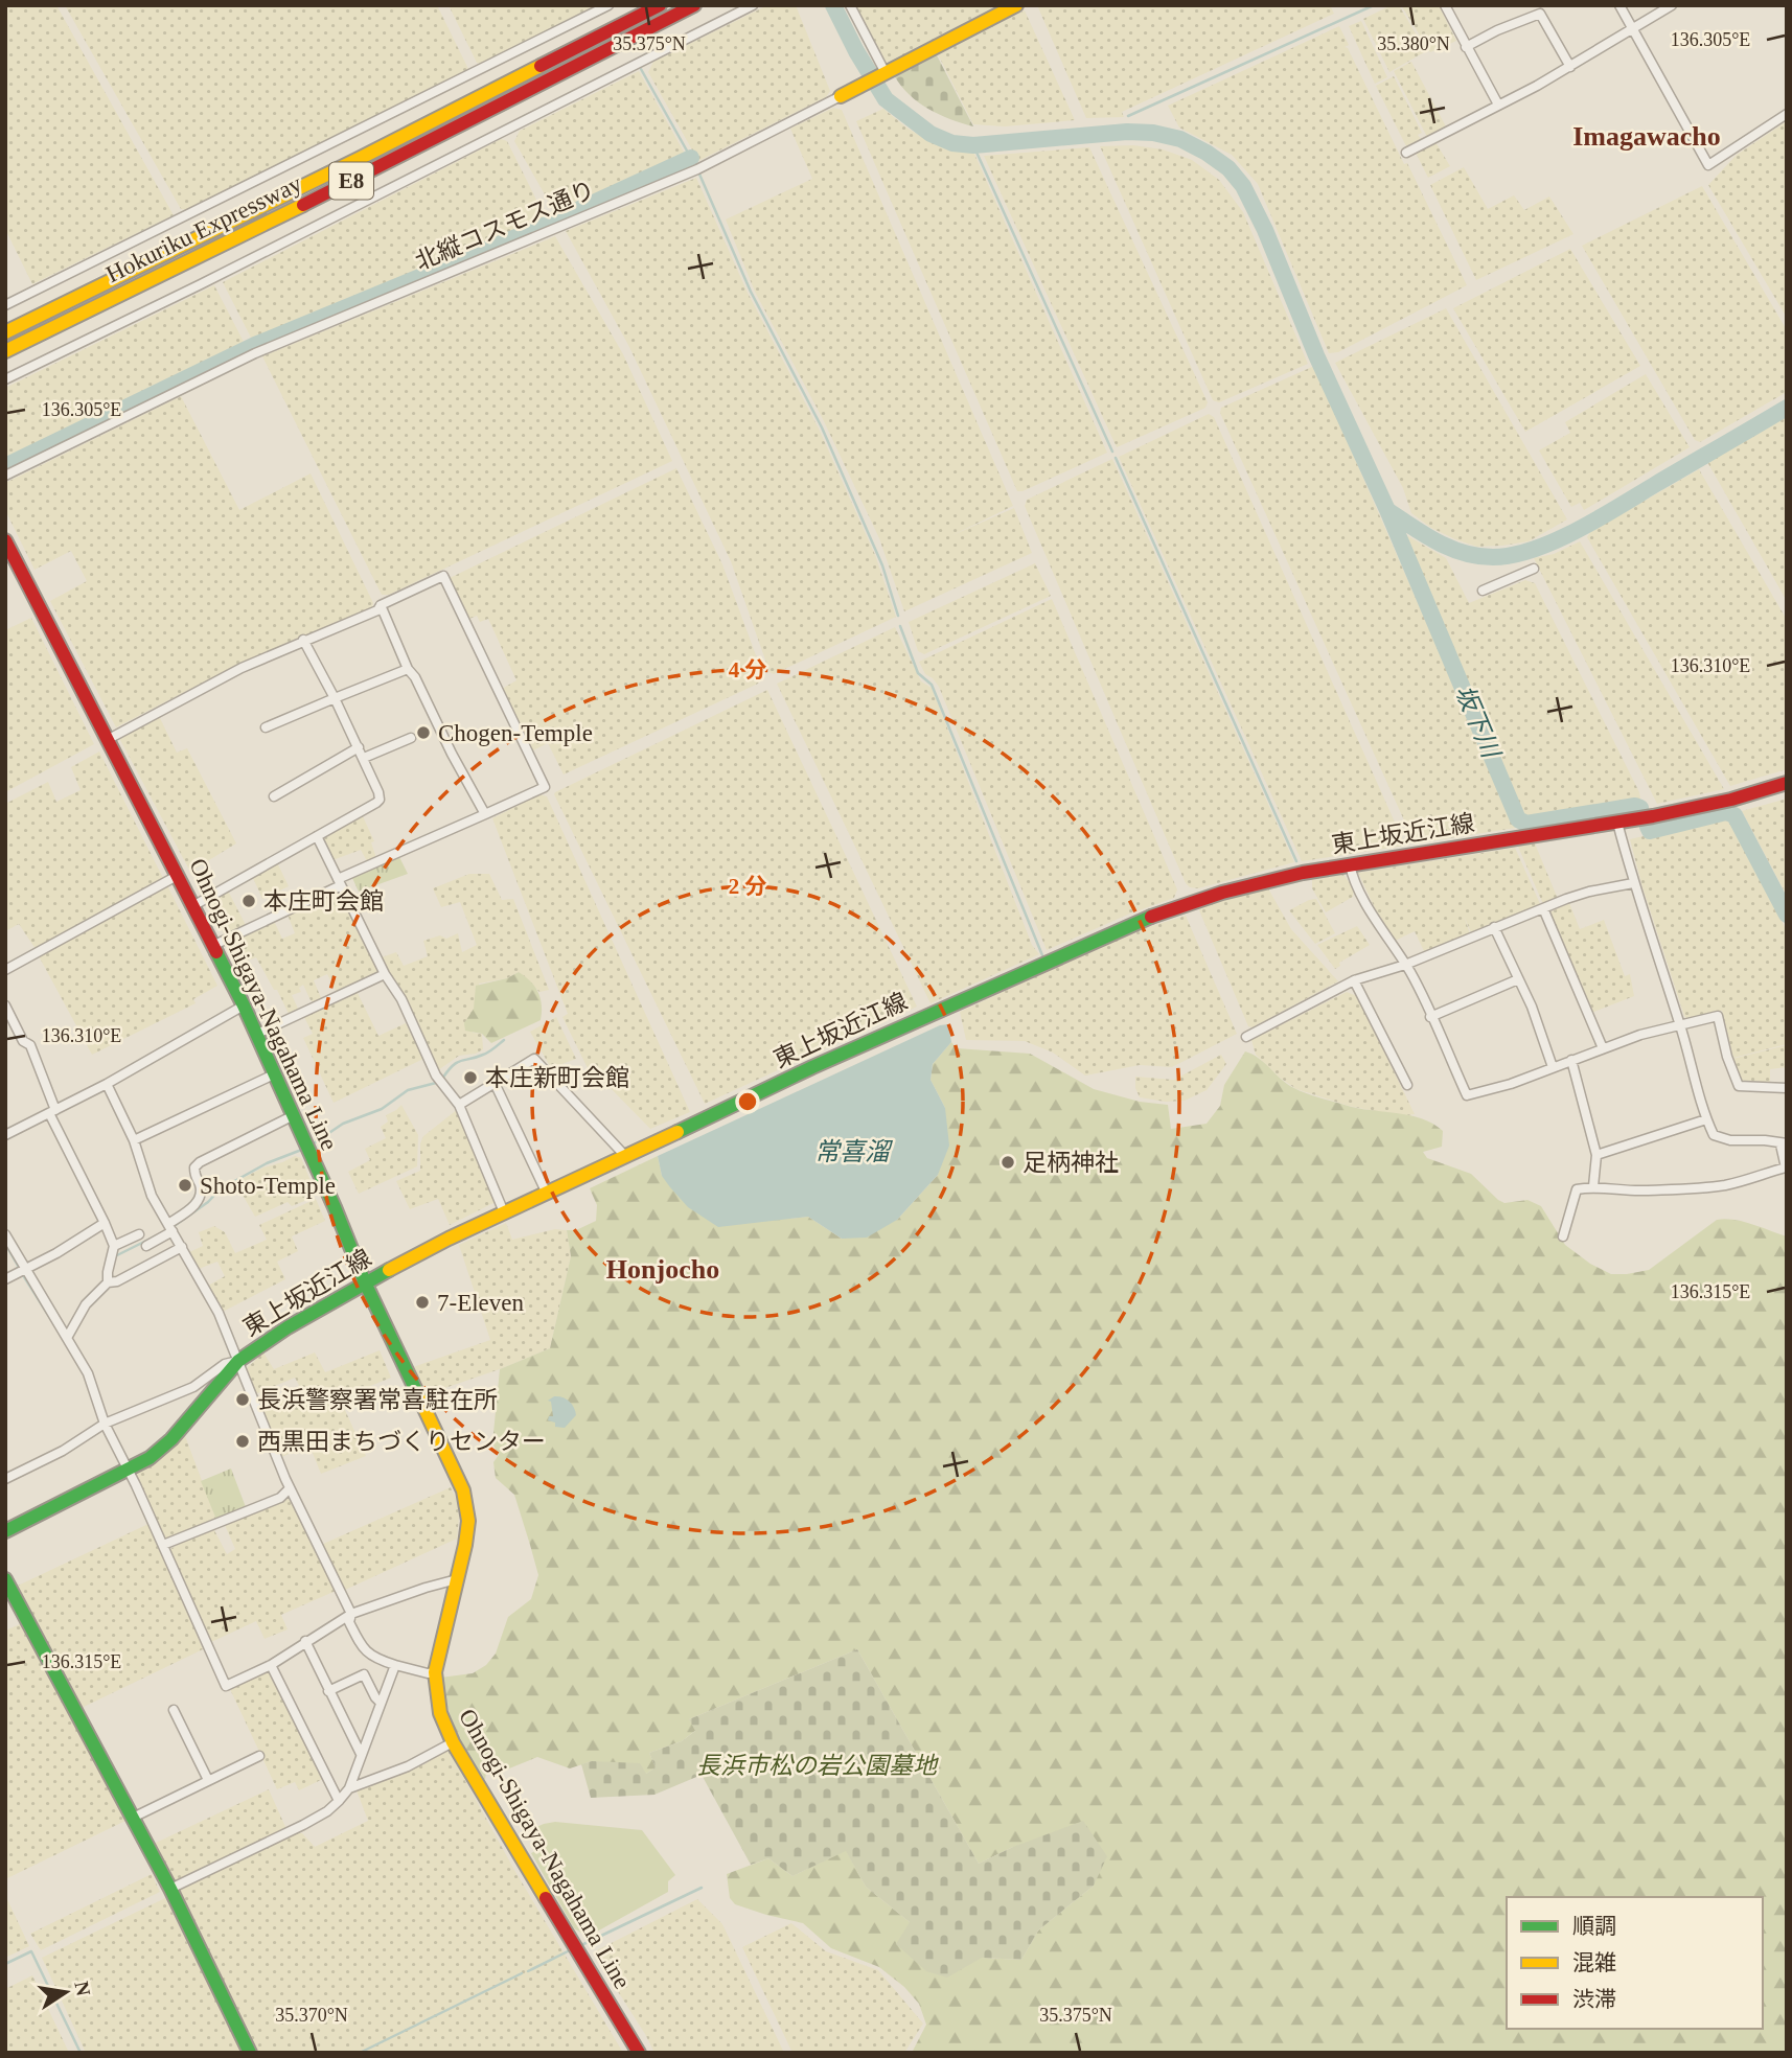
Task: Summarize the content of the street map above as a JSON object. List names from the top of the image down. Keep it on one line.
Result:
{"streets":{"main road":["E8","北縦コスモス通り","Hokuriku Expressway","東上坂近江線","Ohnogi-Shigaya-Nagahama Line"]},"crossings":[["東上坂近江線","Ohnogi-Shigaya-Nagahama Line"]],"districts":["Imagawacho","Honjocho"],"water":["坂下川","常喜溜"],"parks":["長浜市松の岩公園墓地"],"places":["Chogen-Temple","本庄町会館","本庄新町会館","足柄神社","Shoto-Temple","7-Eleven","長浜警察署常喜駐在所","西黒田まちづくりセンター"],"legend":["順調","混雑","渋滞"],"north":"right","coordinates":["136.305°E","35.375°N","35.380°N","136.310°E","136.315°E","35.370°N"],"rings":["4 分","2 分"]}
